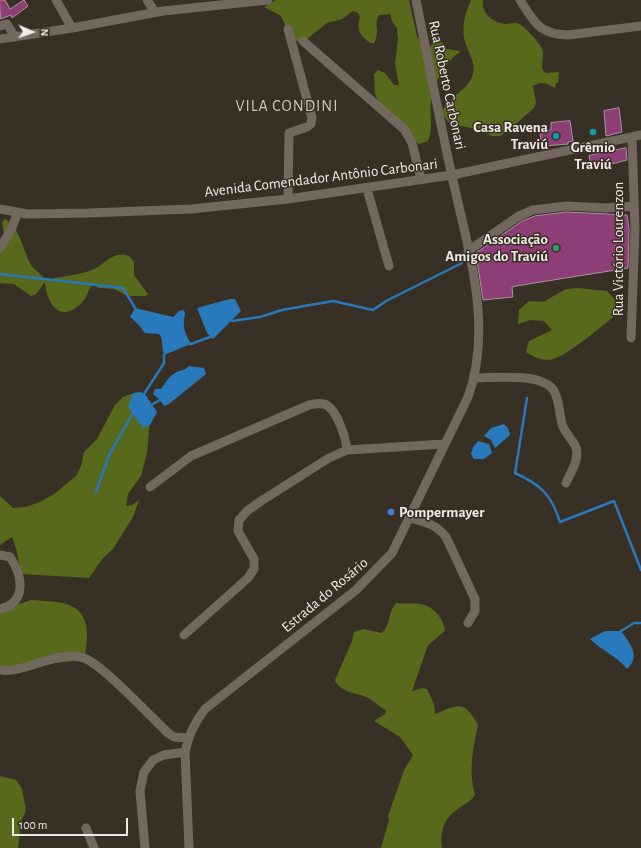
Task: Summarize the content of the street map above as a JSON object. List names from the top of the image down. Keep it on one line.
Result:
{"streets":{"street":["Rua Roberto Carbonari","Avenida Comendador Antônio Carbonari","Rua Victório Lourenzon","Estrada do Rosário"]},"crossings":[["Rua Roberto Carbonari","Avenida Comendador Antônio Carbonari"],["Rua Roberto Carbonari","Estrada do Rosário"],["Avenida Comendador Antônio Carbonari","Rua Victório Lourenzon"],["Avenida Comendador Antônio Carbonari","Estrada do Rosário"]],"districts":["VILA CONDINI"],"places":["Grêmio Traviú","Casa Ravena Traviú","Associação Amigos do Traviú","Pompermayer"],"scale_bar":"100 m","north":"right"}
